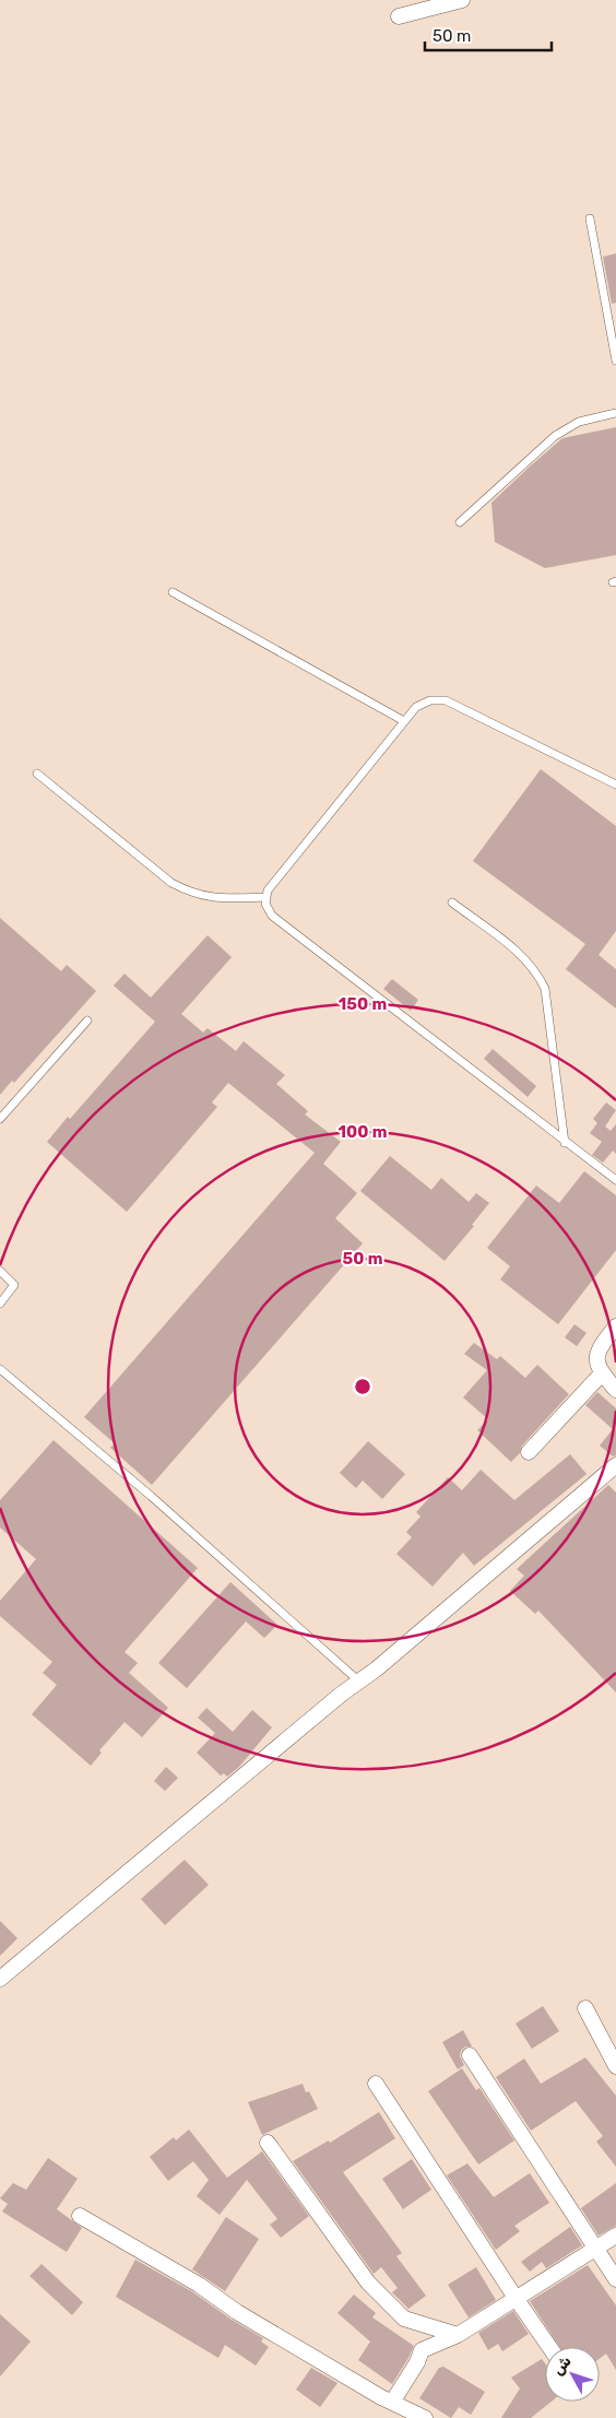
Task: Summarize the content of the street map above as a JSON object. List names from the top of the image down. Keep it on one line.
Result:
{"scale_bar":"50 m","north":"top left","rings":["150 m","100 m","50 m"]}
